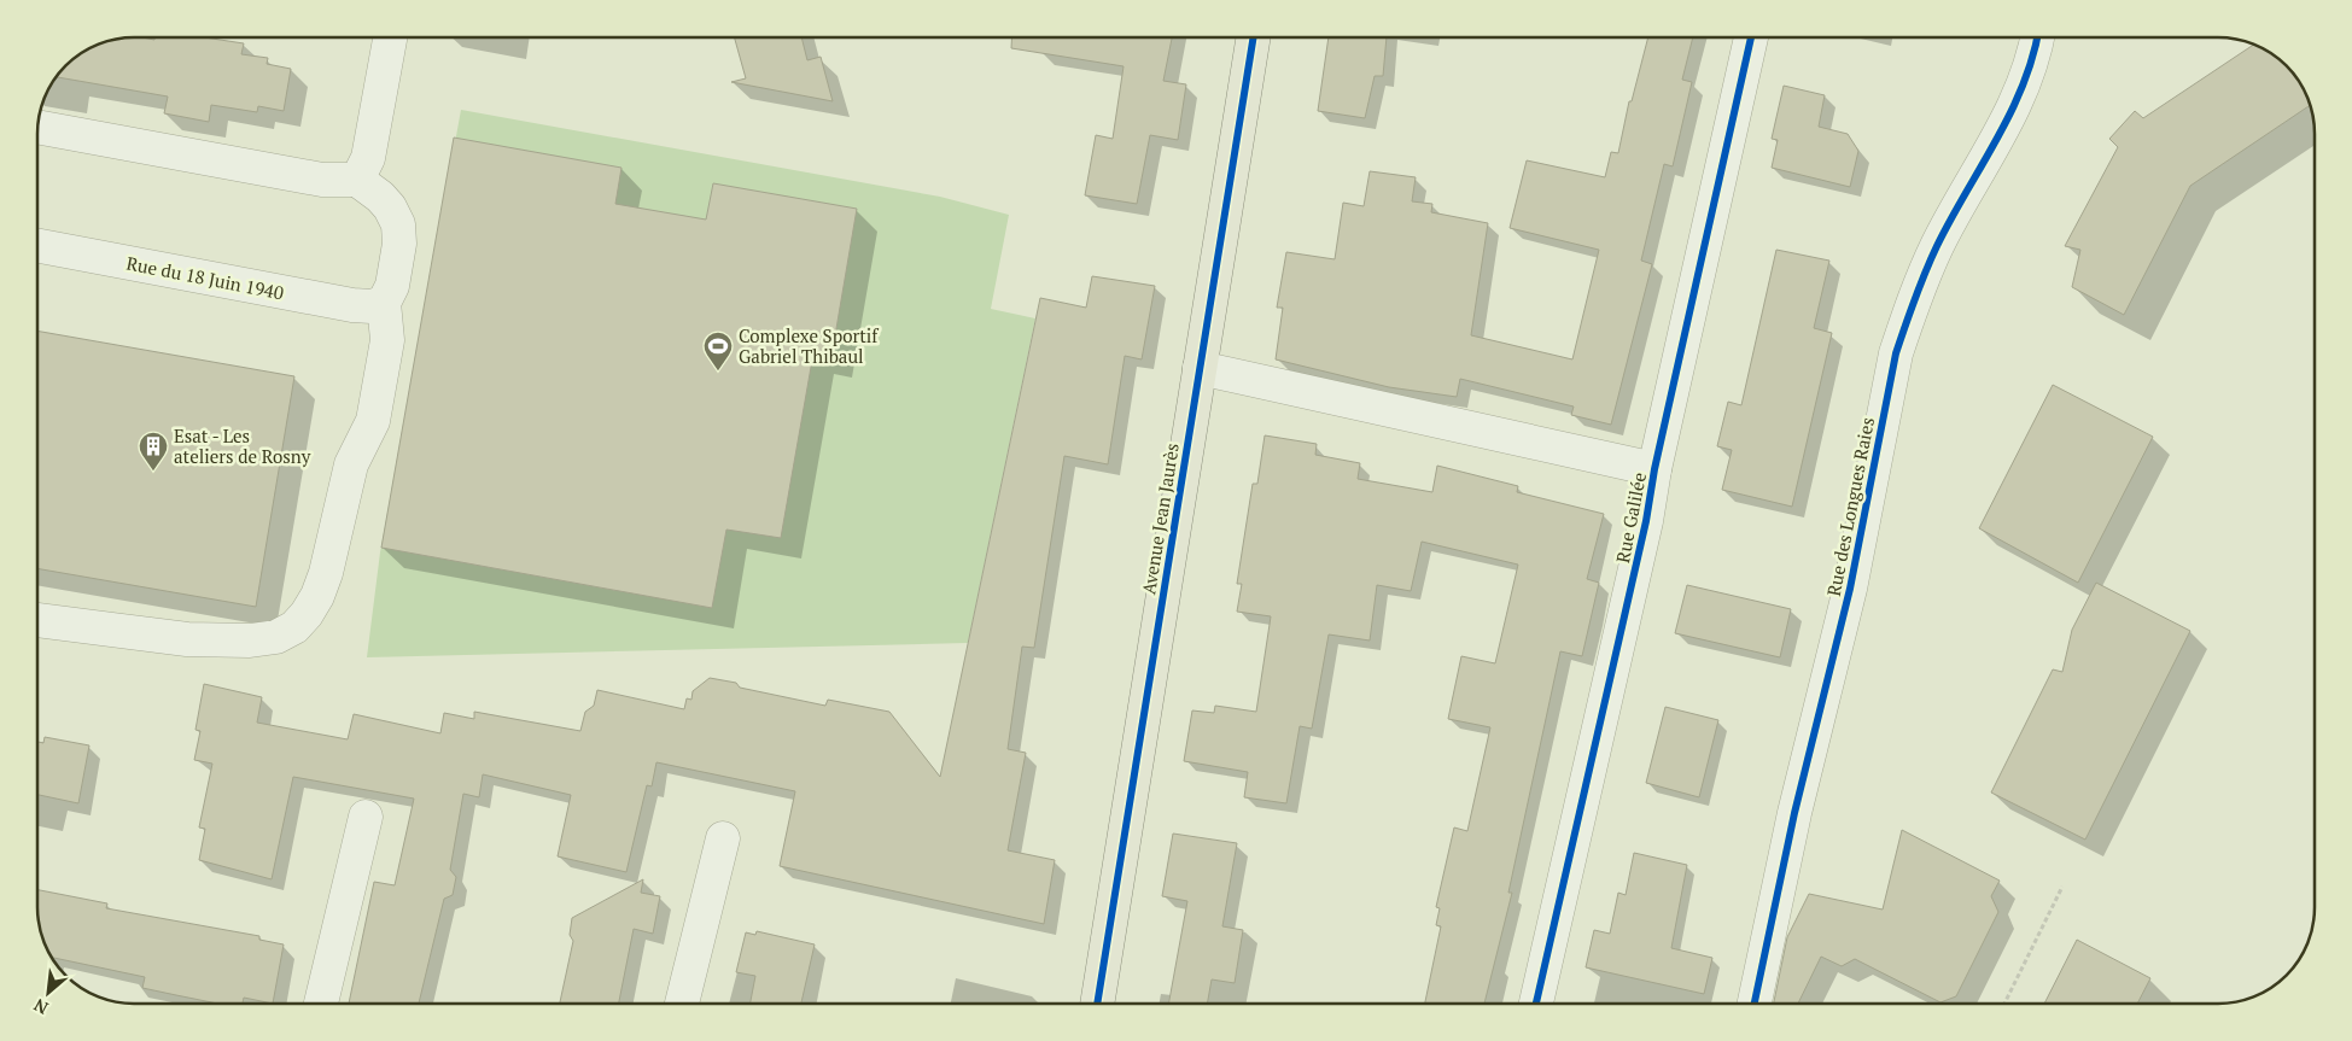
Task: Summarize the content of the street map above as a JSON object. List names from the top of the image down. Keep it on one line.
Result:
{"streets":{"main road":["Avenue Jean Jaurès"],"street":["Rue du 18 Juin 1940","Rue des Longues Raies","Rue Galilée"]},"places":{"sports":["Complexe Sportif Gabriel Thibaul"],"building":["Esat - Les ateliers de Rosny"]},"north":"bottom left"}
